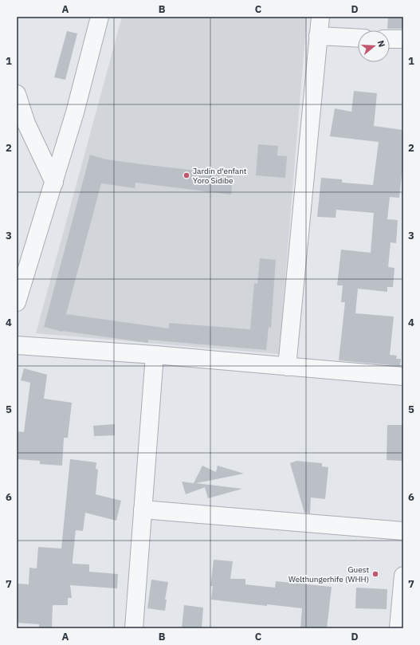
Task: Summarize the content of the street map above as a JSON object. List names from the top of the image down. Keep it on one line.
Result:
{"places":["Jardin d'enfant Yoro Sidibe","Guest Welthungerhife (WHH)"],"north":"right","grid":{"columns":["A","B","C","D"],"rows":["1","2","3","4","5","6","7"]}}
